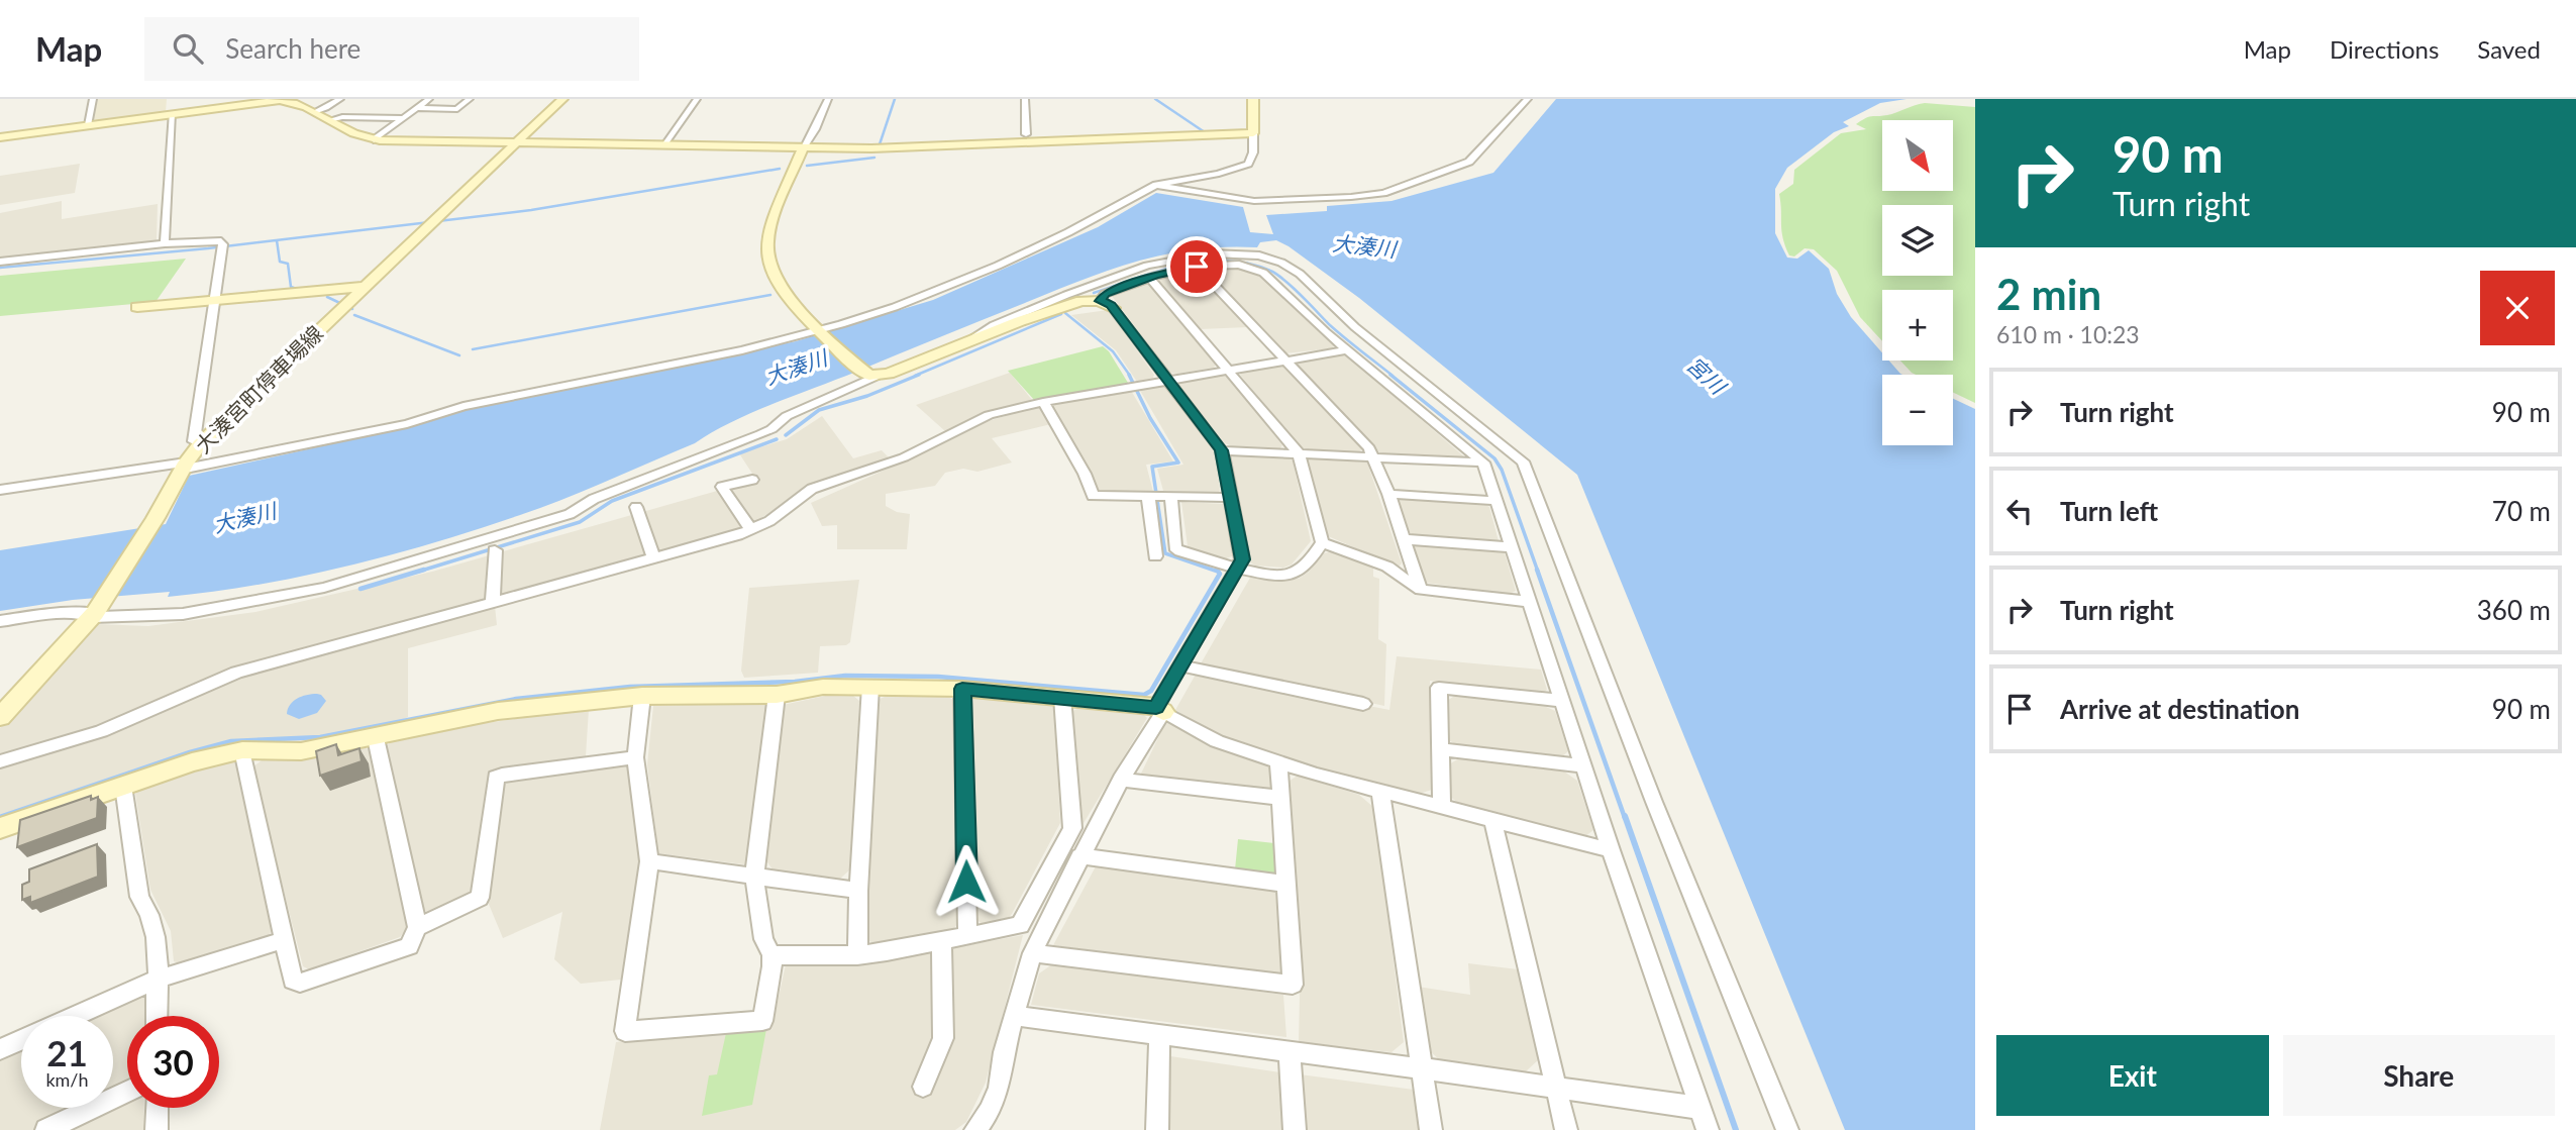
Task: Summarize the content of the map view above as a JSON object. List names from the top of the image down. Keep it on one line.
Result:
{"streets":{"street":["大湊宮町停車場線"]},"water":["大湊川","宮川"],"north":"bottom right","page":{"header":"Map","search":"Search here","nav":["Map","Directions","Saved"],"turn":["90 m","Turn right"],"map_buttons":["+","−"],"heading":["2 min","610 m · 10:23"],"list":[{"name":"Turn right","value":"90 m"},{"name":"Turn left","value":"70 m"},{"name":"Turn right","value":"360 m"},{"name":"Arrive at destination","value":"90 m"}],"speed":"21 km/h","limit":"30","buttons":["Exit","Share"]}}
